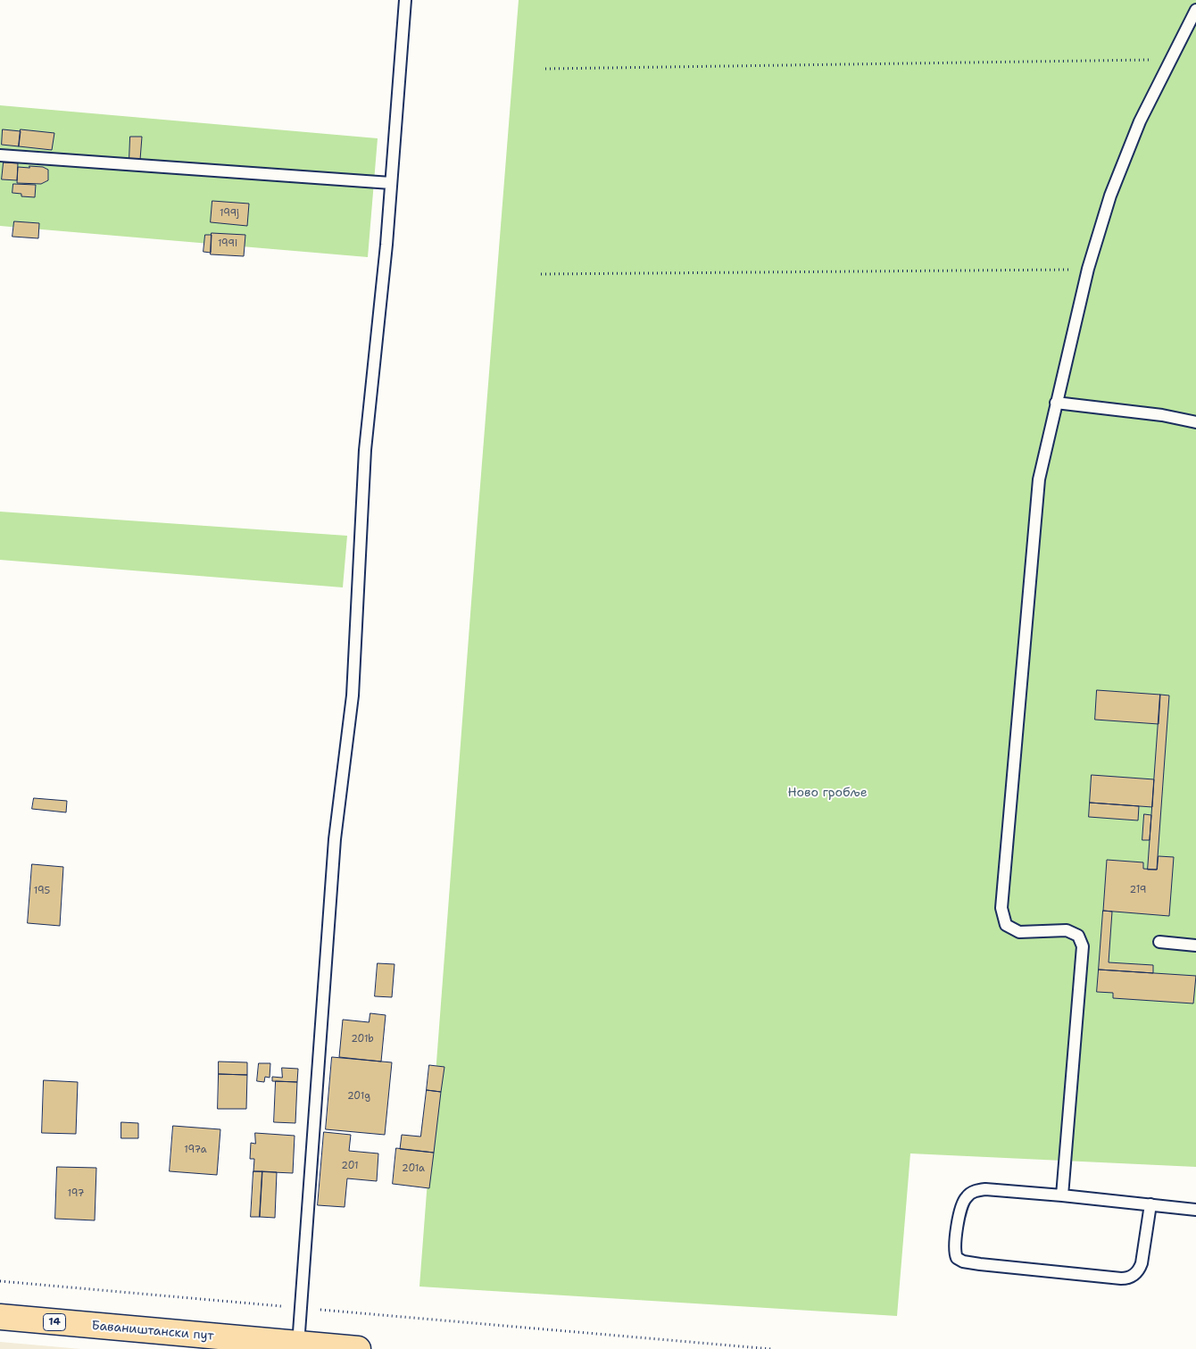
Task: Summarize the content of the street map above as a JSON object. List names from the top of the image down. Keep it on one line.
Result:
{"streets":{"main road":["14","Баваништански пут"]},"parks":["Ново гробље"],"house_numbers":["199j","199i","219","195","201b","201g","197a","201","201a","197"]}
